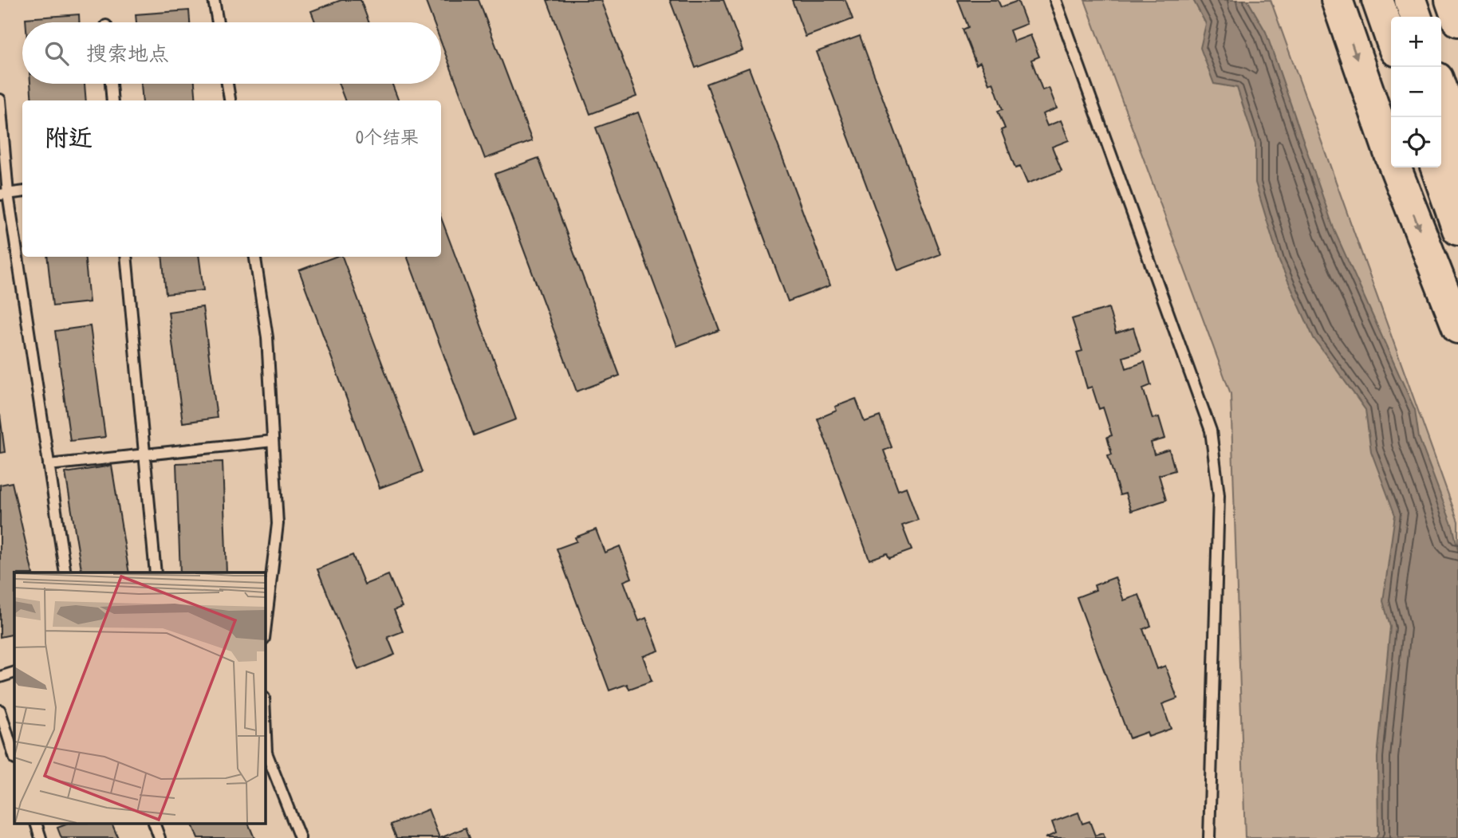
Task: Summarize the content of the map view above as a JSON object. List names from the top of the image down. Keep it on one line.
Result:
{"page":{"map_buttons":["+","−"],"search":"搜索地点","heading":["附近","0个结果"]}}
